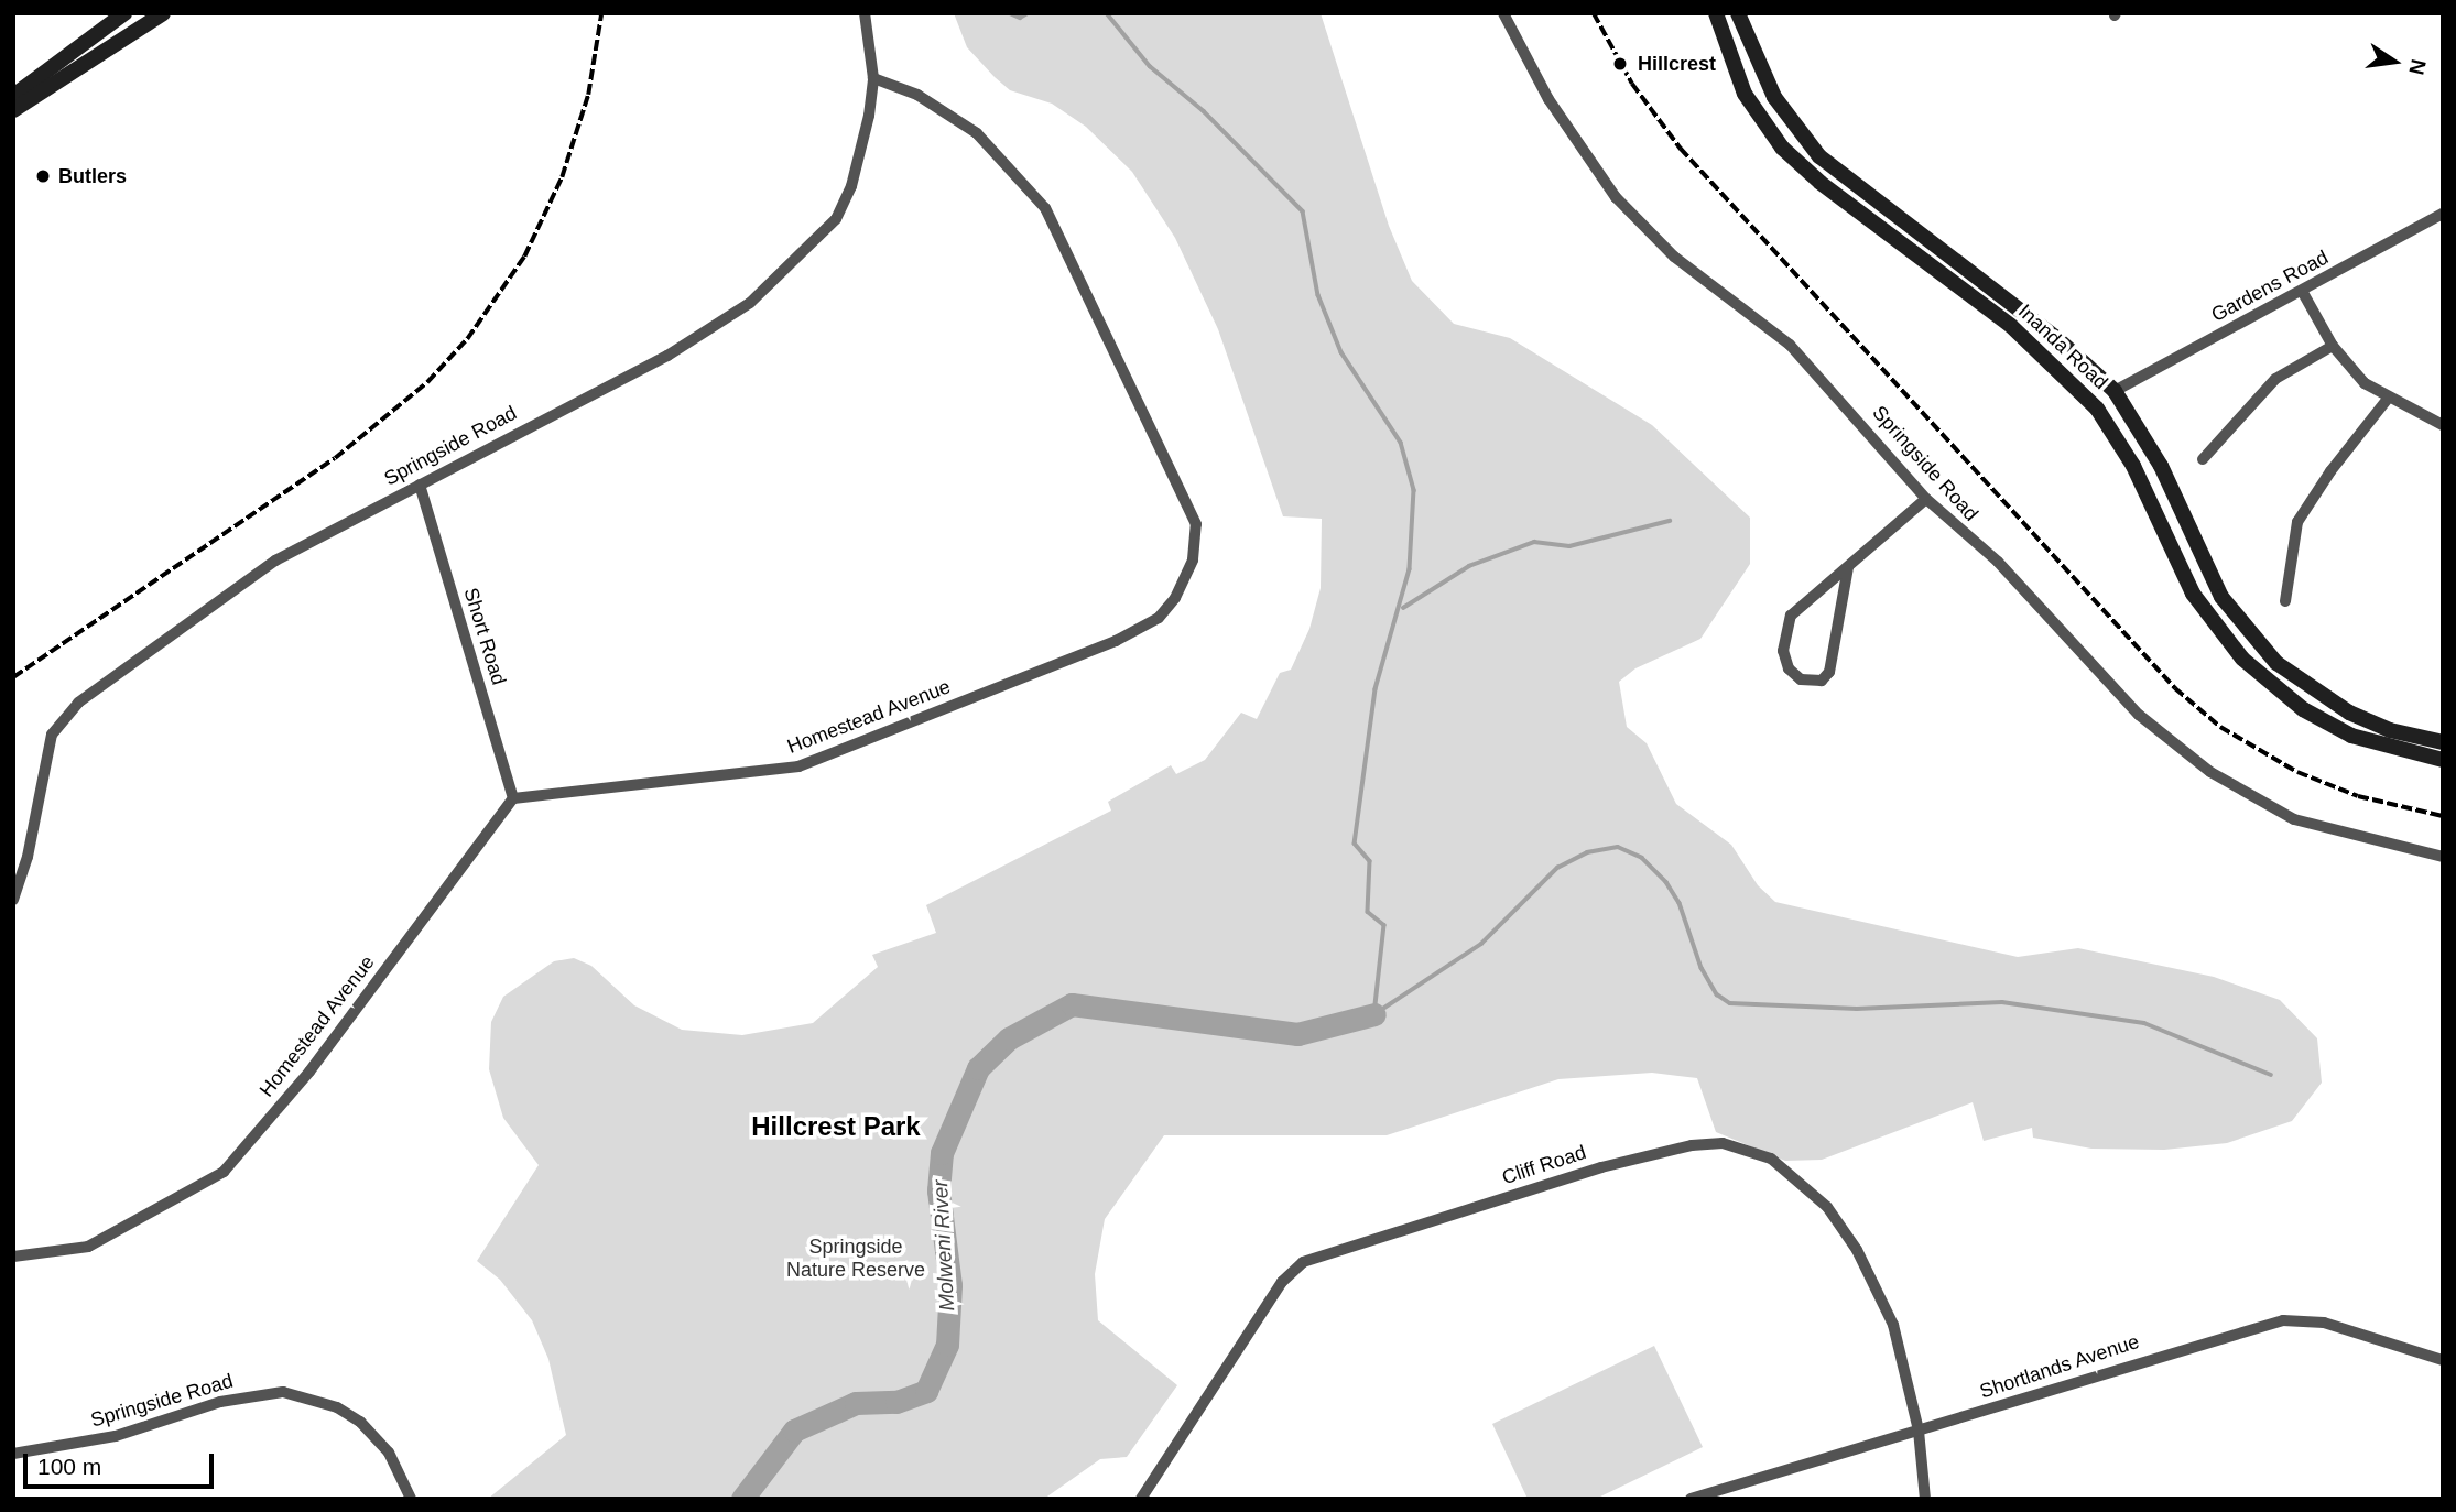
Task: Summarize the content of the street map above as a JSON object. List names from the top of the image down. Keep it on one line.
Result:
{"streets":{"main road":["Inanda Road"],"street":["Gardens Road","Springside Road","Short Road","Homestead Avenue","Cliff Road","Shortlands Avenue"]},"crossings":[["Gardens Road","Inanda Road"],["Springside Road","Short Road"],["Springside Road","Homestead Avenue"],["Short Road","Homestead Avenue"],["Cliff Road","Shortlands Avenue"]],"districts":["Hillcrest Park"],"water":["Molweni River"],"parks":["Springside Nature Reserve"],"places":["Hillcrest","Butlers"],"scale_bar":"100 m","north":"right"}
